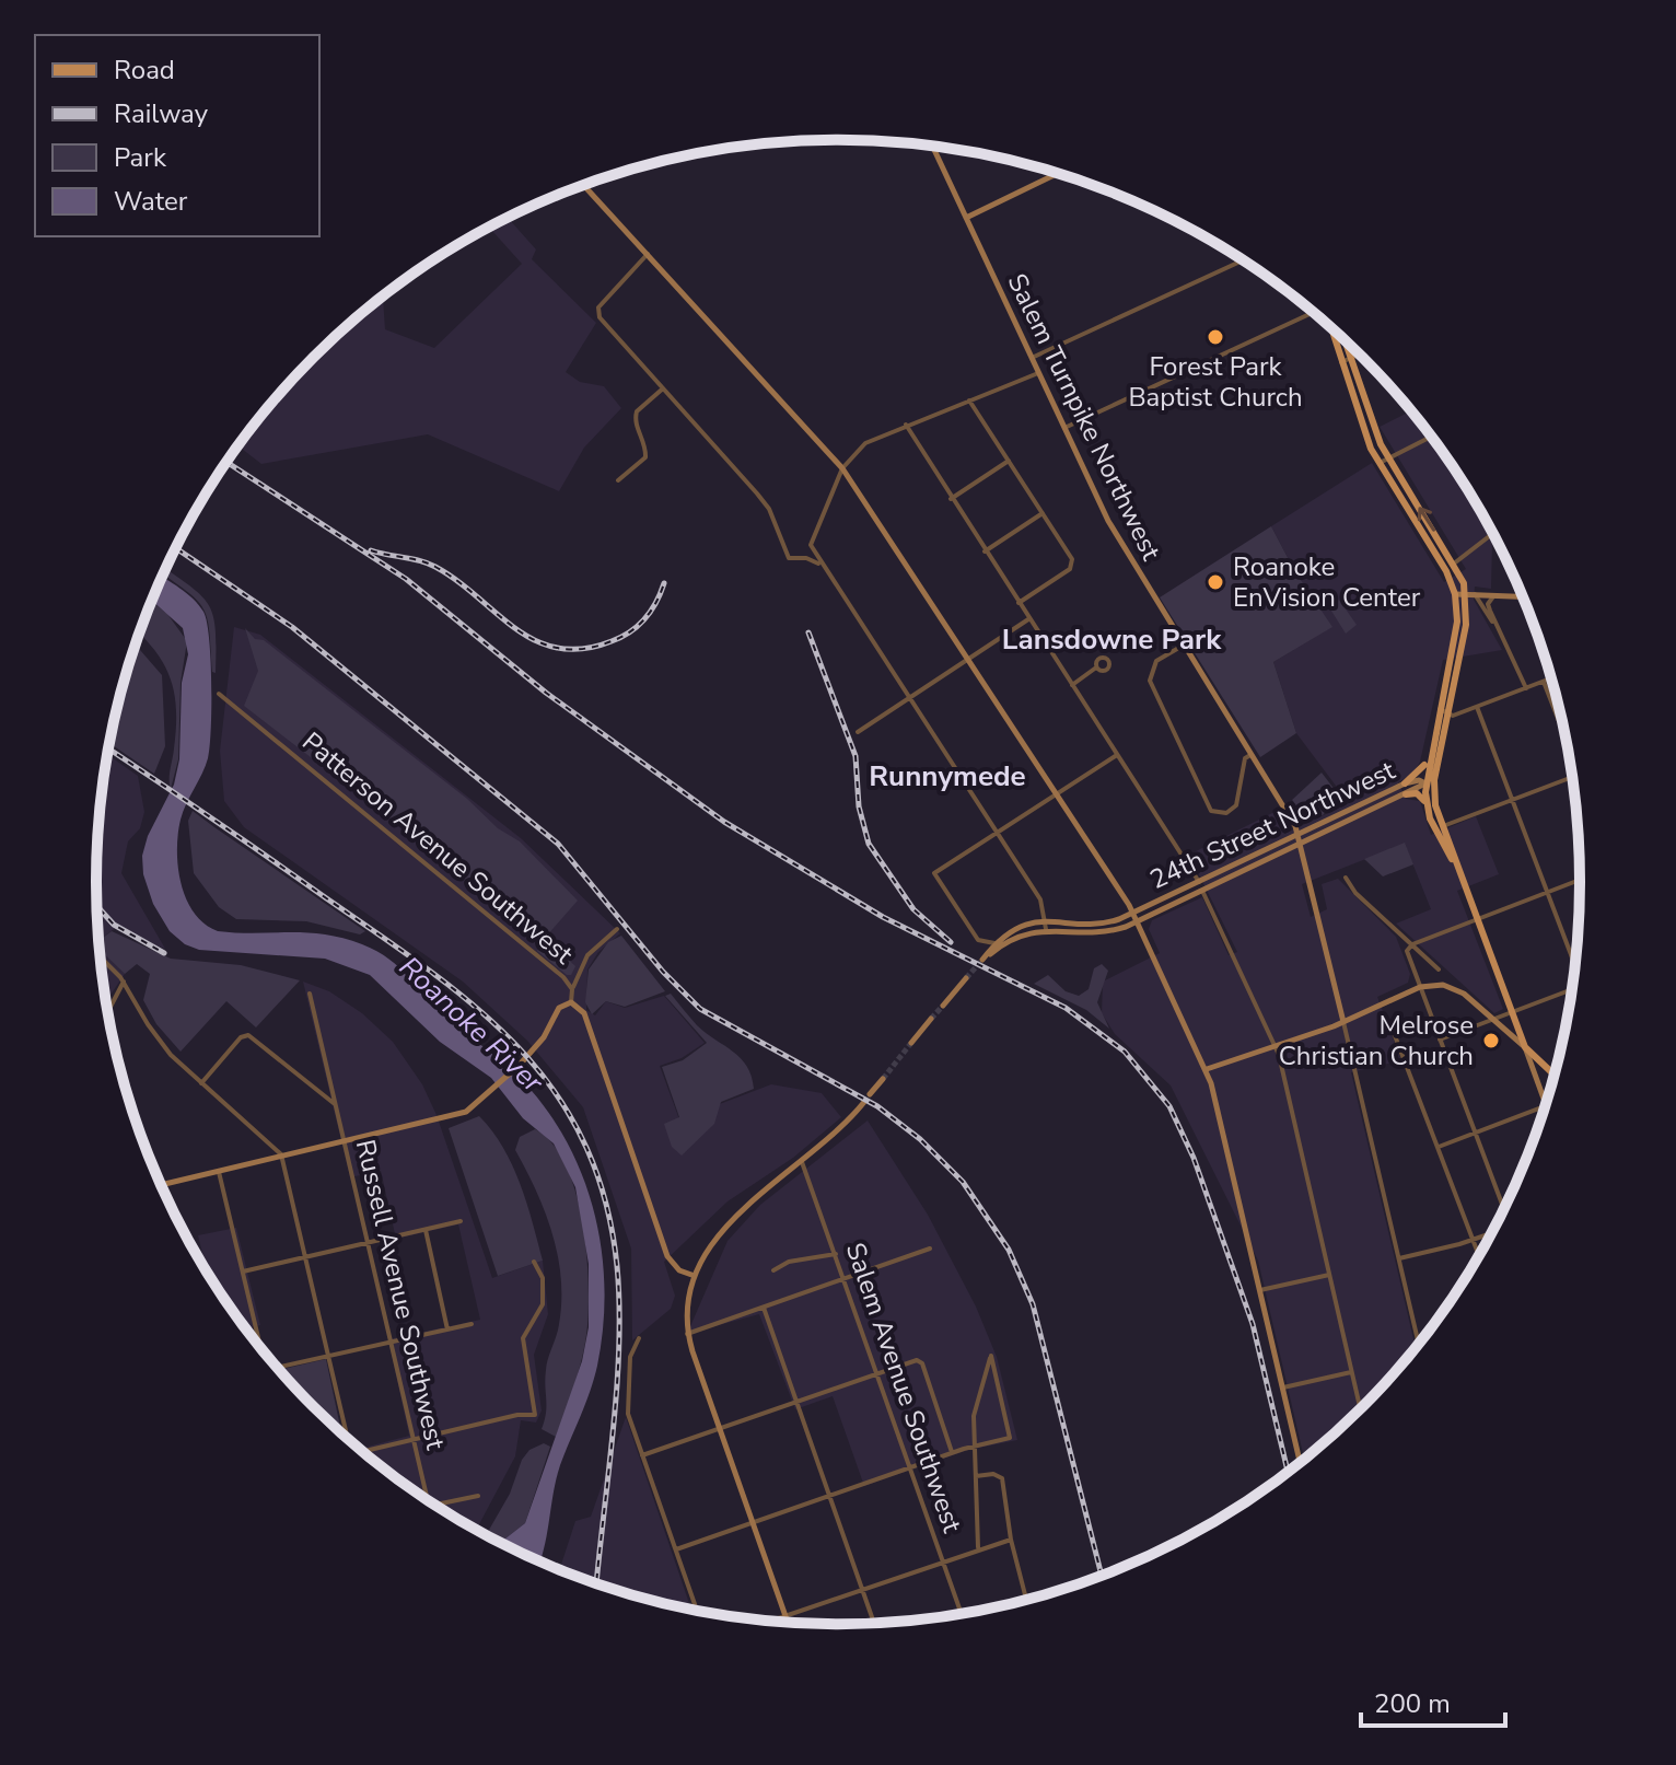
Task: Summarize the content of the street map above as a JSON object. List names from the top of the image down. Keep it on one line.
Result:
{"streets":{"street":["Salem Turnpike Northwest","24th Street Northwest","Patterson Avenue Southwest","Russell Avenue Southwest","Salem Avenue Southwest"]},"crossings":[["Salem Turnpike Northwest","24th Street Northwest"]],"districts":["Lansdowne Park","Runnymede"],"water":["Roanoke River"],"places":["Forest Park Baptist Church","Roanoke EnVision Center","Melrose Christian Church"],"legend":["Road","Railway","Park","Water"],"scale_bar":"200 m"}
